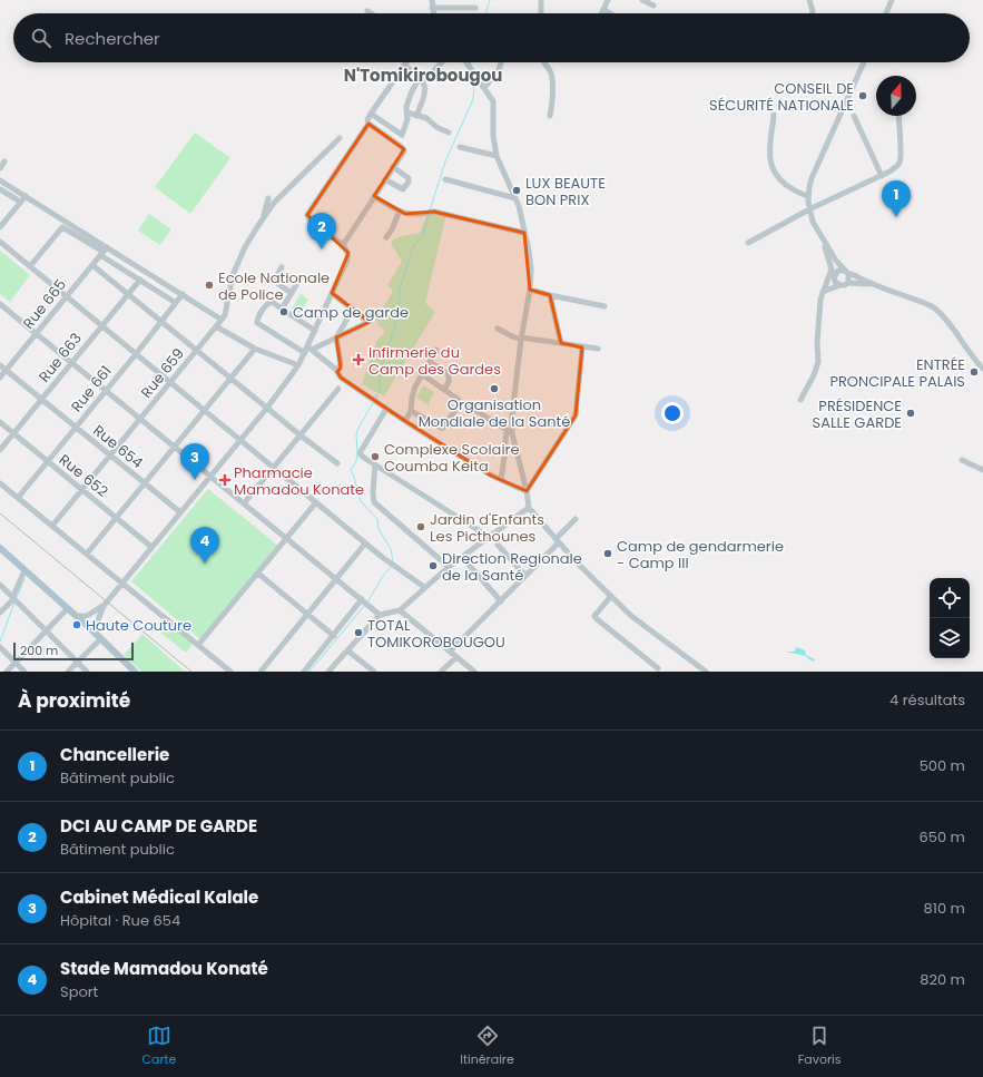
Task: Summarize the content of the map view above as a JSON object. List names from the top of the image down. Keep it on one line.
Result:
{"streets":{"street":["Rue 665","Rue 663","Rue 659","Rue 661","Rue 654","Rue 652"]},"crossings":[["Rue 665","Rue 654"],["Rue 663","Rue 654"],["Rue 663","Rue 652"],["Rue 659","Rue 654"],["Rue 659","Rue 652"],["Rue 661","Rue 654"],["Rue 661","Rue 652"]],"districts":["N'Tomikirobougou"],"places":{"other":["CONSEIL DE SÉCURITÉ NATIONALE","LUX BEAUTE BON PRIX","Ecole Nationale de Police","Camp de garde","ENTRÉE PRONCIPALE PALAIS","Organisation Mondiale de la Santé","PRÉSIDENCE SALLE GARDE","Complexe Scolaire Coumba Keita","Jardin d'Enfants Les Picthounes","Camp de gendarmerie - Camp III","Direction Regionale de la Santé","Haute Couture","TOTAL TOMIKOROBOUGOU"],"health":["Infirmerie du Camp des Gardes","Pharmacie Mamadou Konate"]},"scale_bar":"200 m","north":"top","page":{"search":"Rechercher","pins":["1","2","3","4"],"scale":"200 m","heading":["À proximité","4 résultats"],"list":[{"mark":"1","name":"Chancellerie","note":"Bâtiment public","value":"500 m"},{"mark":"2","name":"DCI AU CAMP DE GARDE","note":"Bâtiment public","value":"650 m"},{"mark":"3","name":"Cabinet Médical Kalale","note":"Hôpital · Rue 654","value":"810 m"},{"mark":"4","name":"Stade Mamadou Konaté","note":"Sport","value":"820 m"}],"nav":["Carte","Itinéraire","Favoris"]}}
